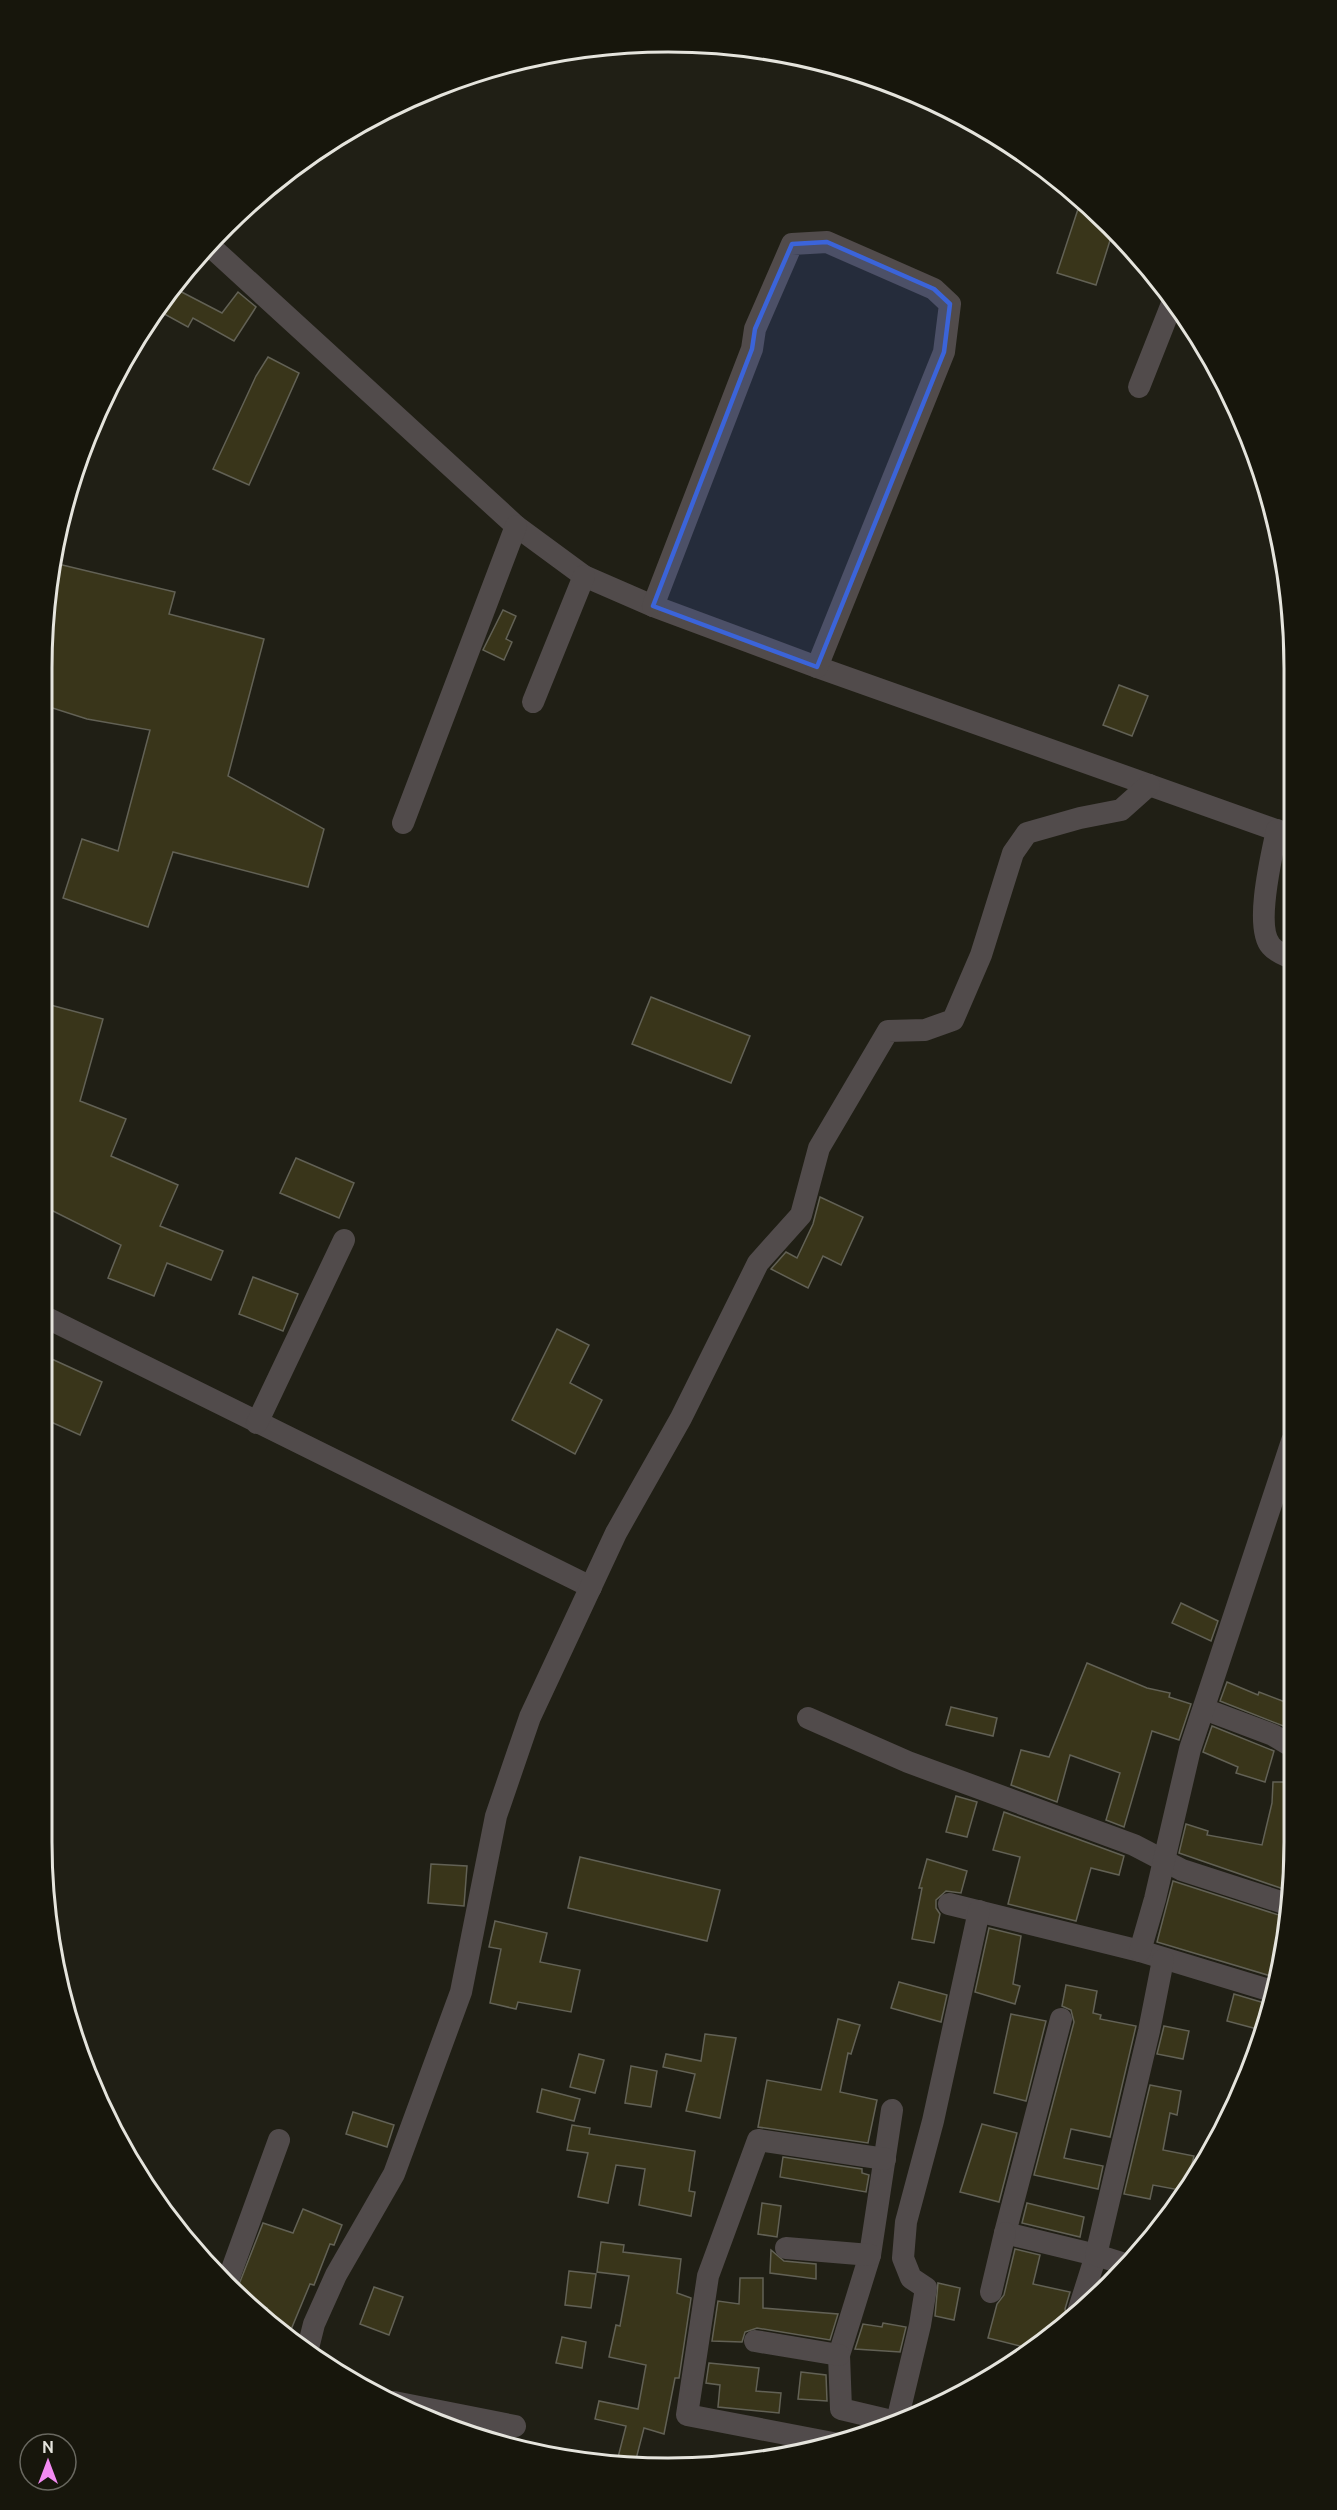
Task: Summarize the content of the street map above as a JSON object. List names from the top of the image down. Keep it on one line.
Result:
{"north":"top"}
